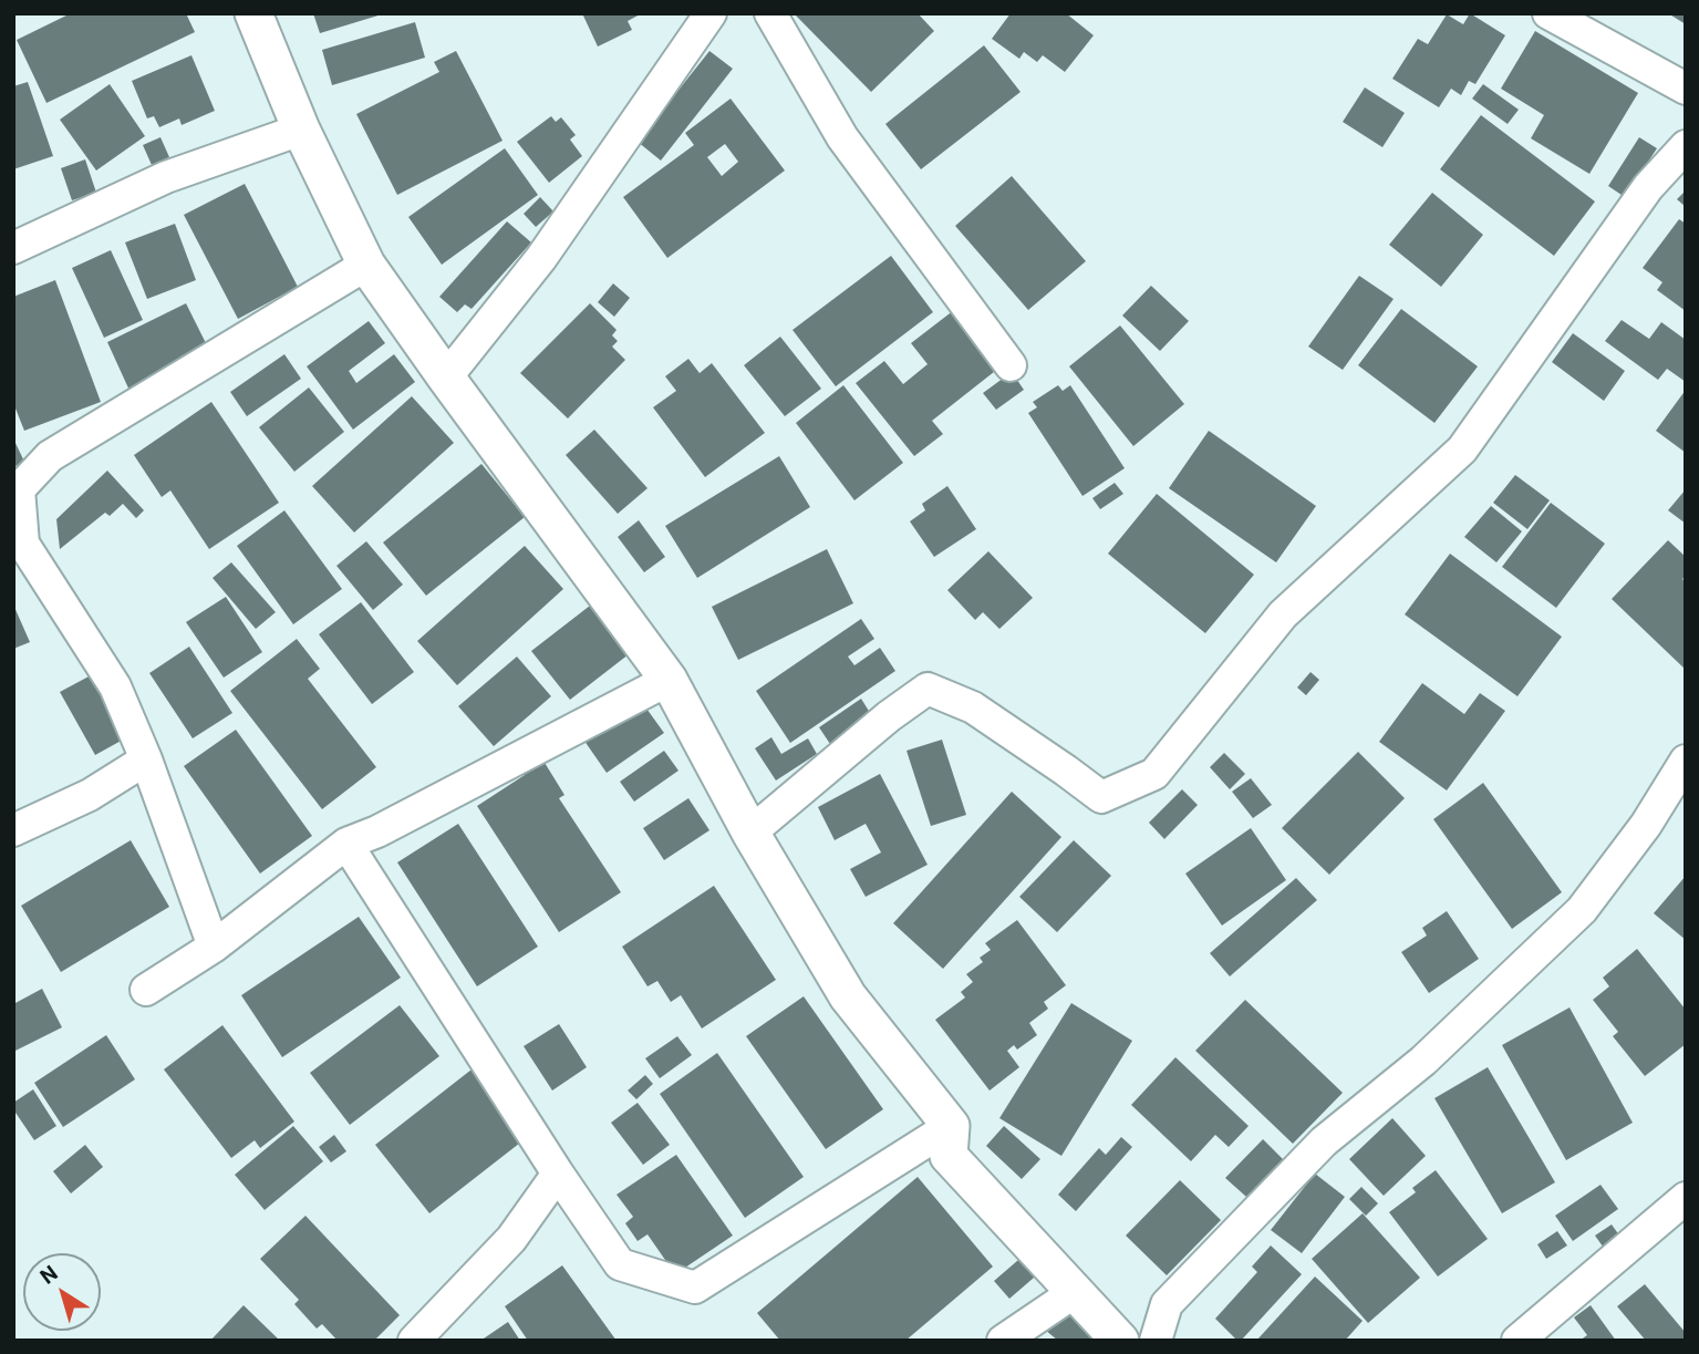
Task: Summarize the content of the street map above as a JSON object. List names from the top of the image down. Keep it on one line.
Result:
{"north":"top left"}
